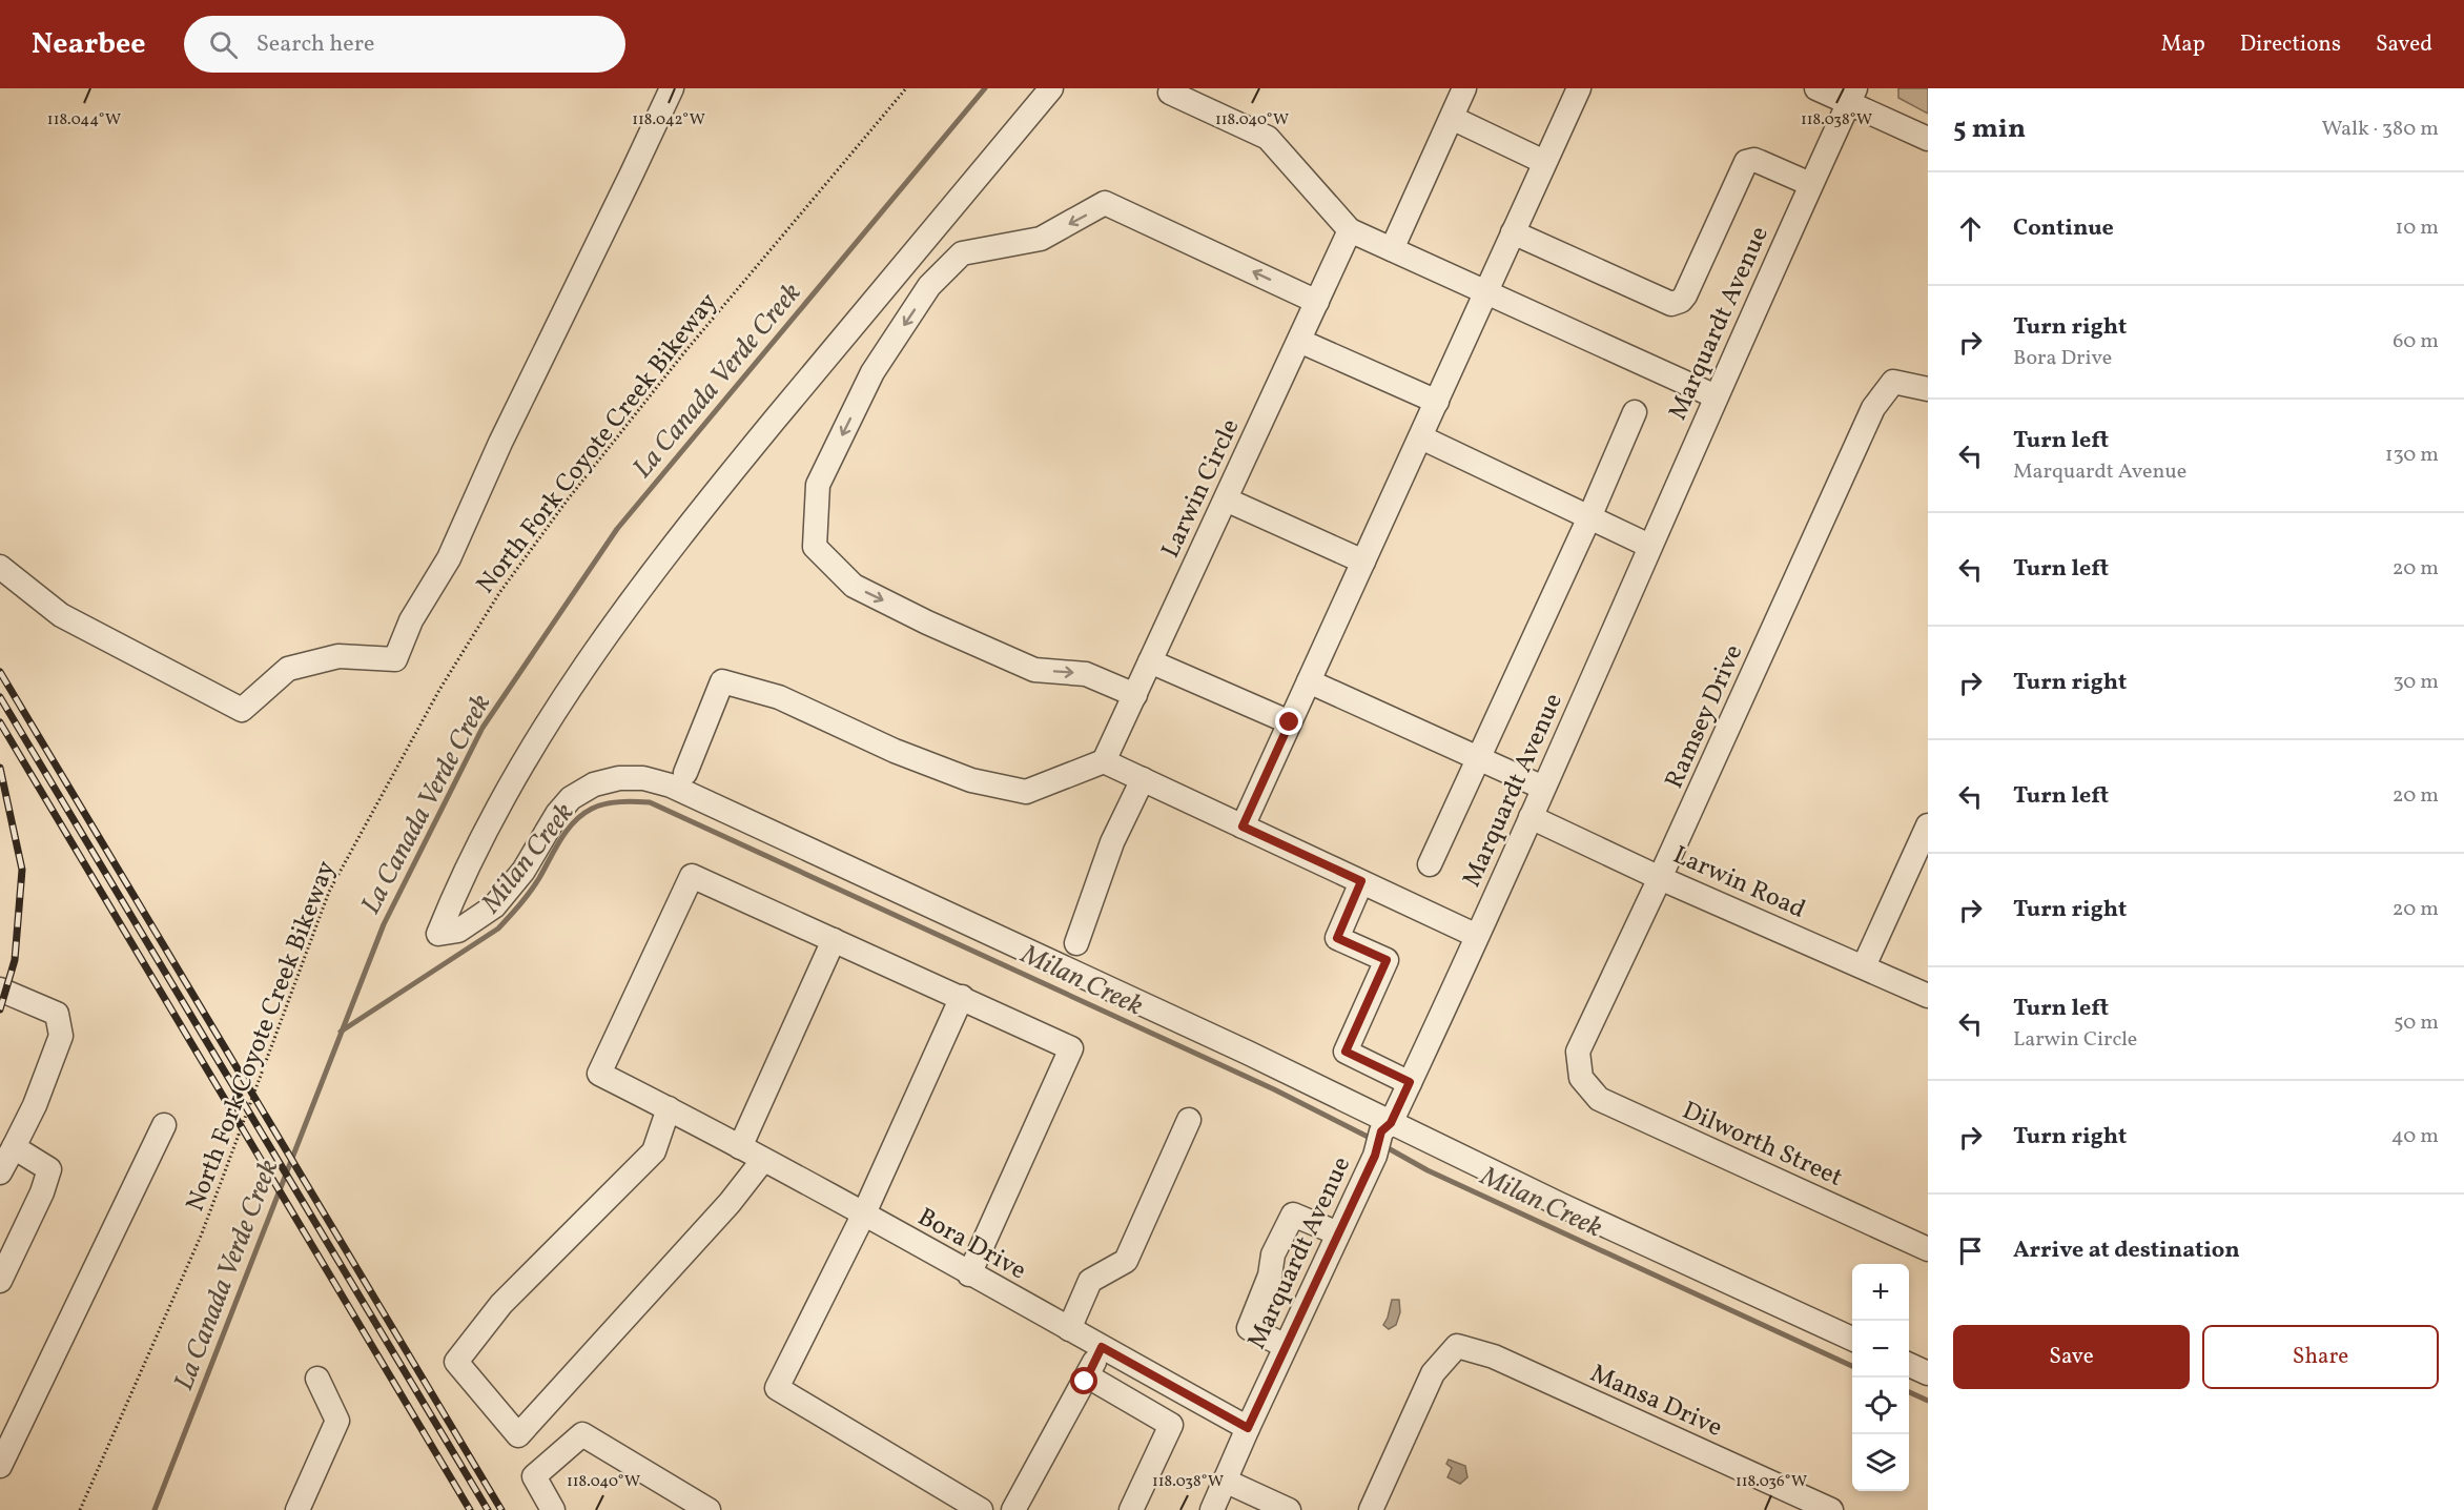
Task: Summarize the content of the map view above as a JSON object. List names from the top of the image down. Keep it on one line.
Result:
{"streets":{"street":["Marquardt Avenue","Larwin Circle","Ramsey Drive","Larwin Road","Dilworth Street","Bora Drive","Mansa Drive"],"path":["North Fork Coyote Creek Bikeway"]},"crossings":[["Marquardt Avenue","Larwin Road"],["Marquardt Avenue","Bora Drive"],["Ramsey Drive","Larwin Road"],["Ramsey Drive","Dilworth Street"]],"water":["La Canada Verde Creek","Milan Creek"],"page":{"header":"Nearbee","search":"Search here","nav":["Map","Directions","Saved"],"heading":["5 min","Walk · 380 m"],"list":[["Continue","10 m"],["Turn right","Bora Drive","60 m"],["Turn left","Marquardt Avenue","130 m"],["Turn left","20 m"],["Turn right","30 m"],["Turn left","20 m"],["Turn right","20 m"],["Turn left","Larwin Circle","50 m"],["Turn right","40 m"],"Arrive at destination"],"map_buttons":["+","−"],"buttons":["Save","Share"]},"coordinates":["118.044°W","118.042°W","118.040°W","118.038°W","118.036°W"]}
